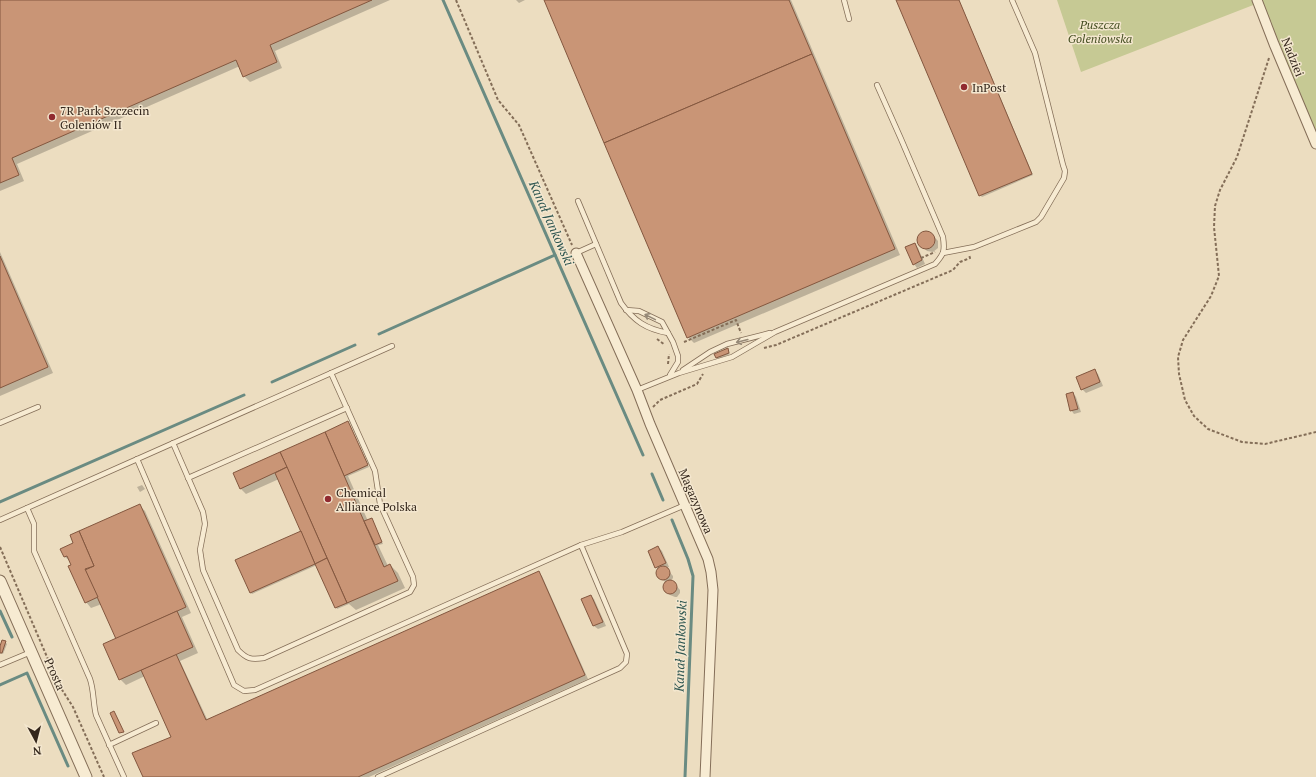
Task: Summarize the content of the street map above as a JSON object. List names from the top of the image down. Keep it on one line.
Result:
{"streets":{"street":["Nadziei","Magazynowa","Prosta"]},"water":["Kanał Jankowski"],"parks":["Puszcza Goleniowska"],"places":["InPost","7R Park Szczecin Goleniów II","Chemical Alliance Polska"],"north":"bottom"}
